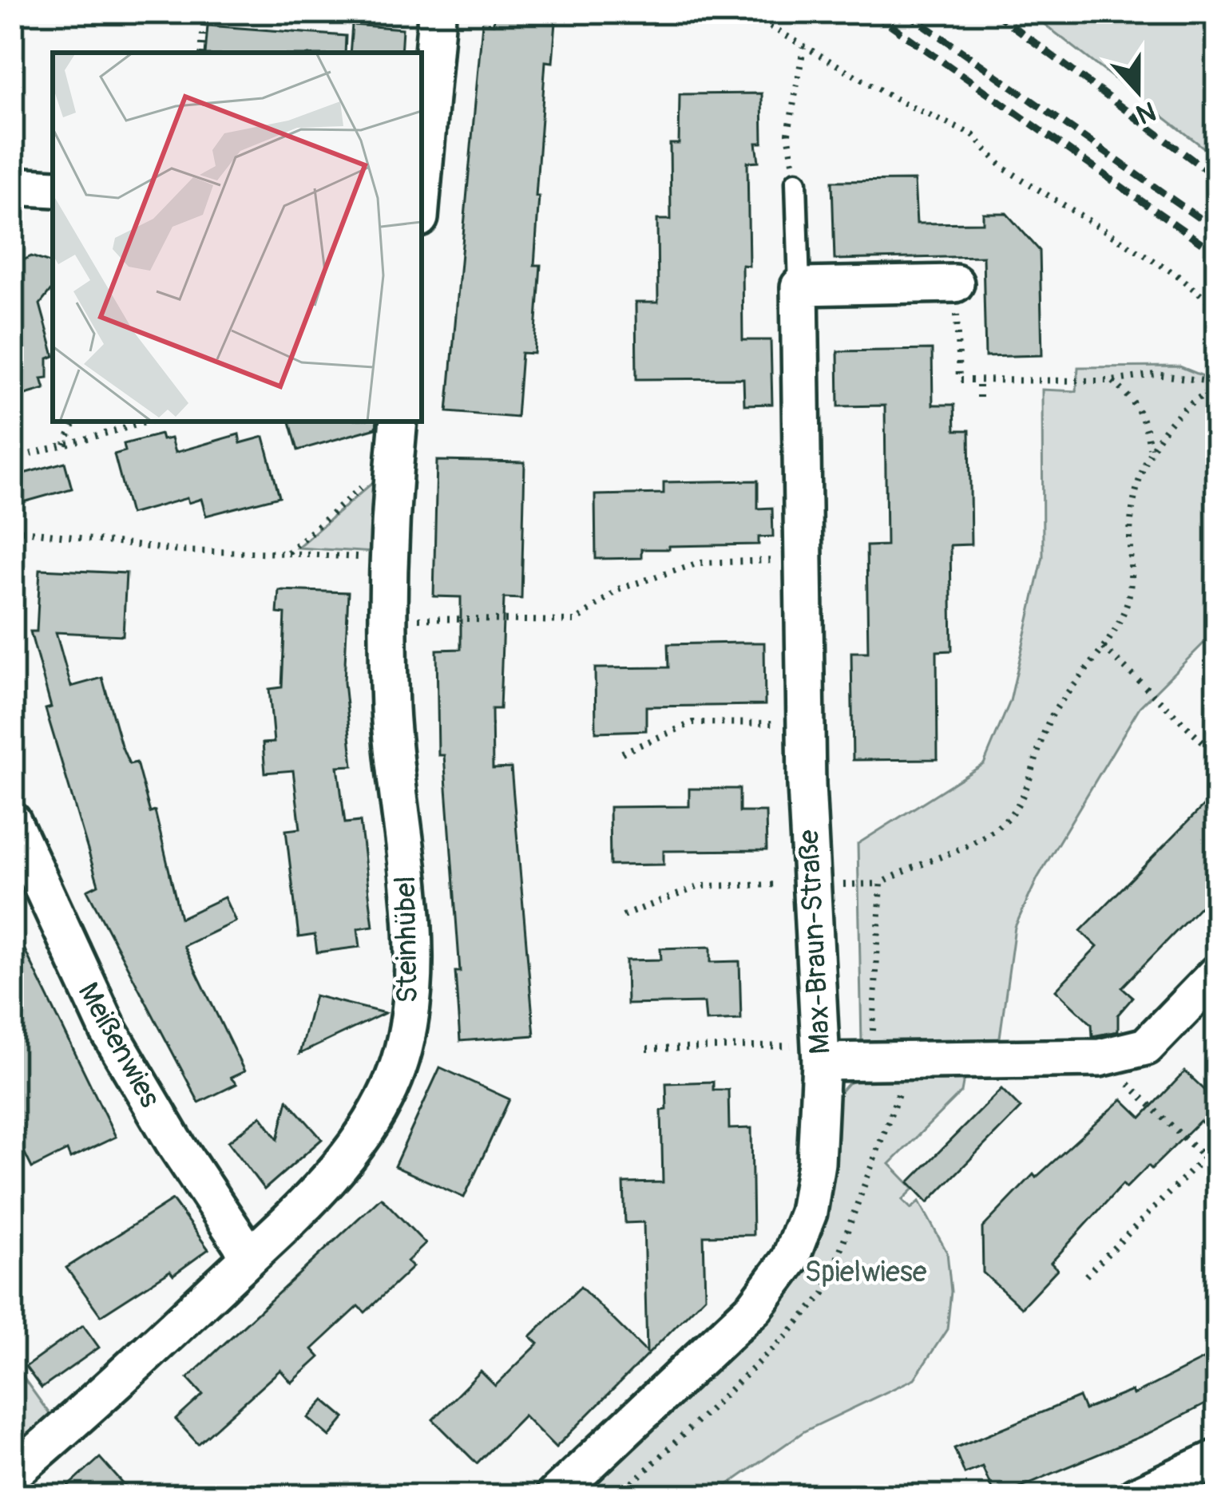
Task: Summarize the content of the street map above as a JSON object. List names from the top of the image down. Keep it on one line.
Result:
{"streets":{"street":["Steinhübel","Max-Braun-Straße","Meißenwies"]},"crossings":[["Steinhübel","Meißenwies"]],"parks":["Spielwiese"],"north":"bottom"}
